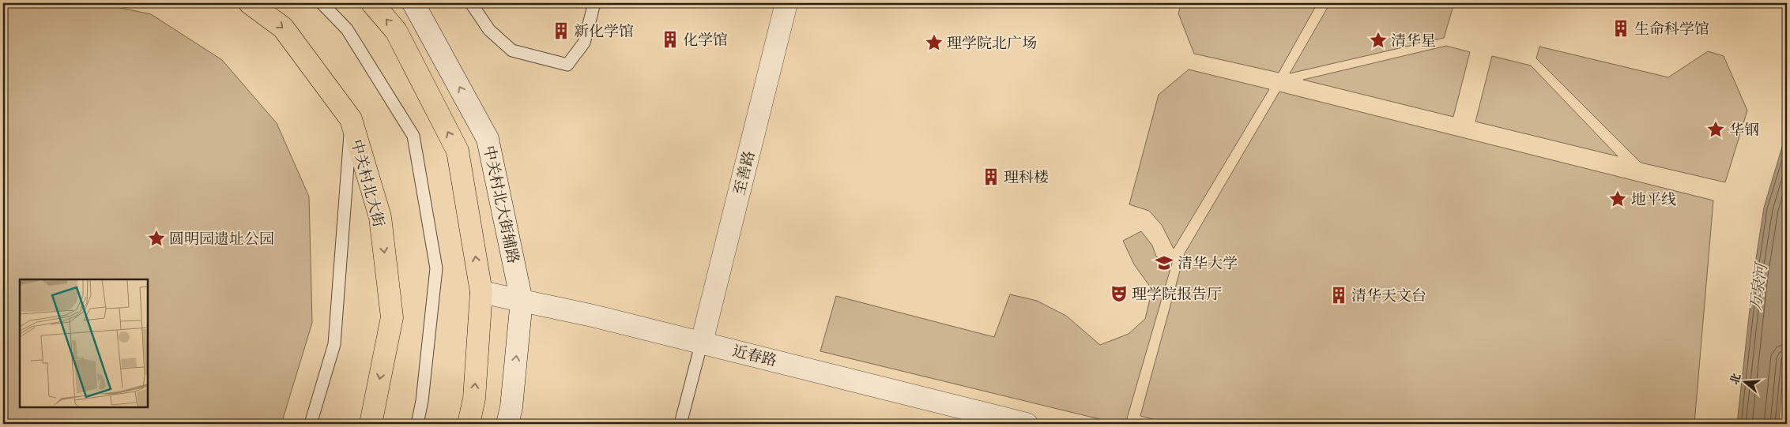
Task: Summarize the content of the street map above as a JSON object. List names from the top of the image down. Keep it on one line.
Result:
{"streets":{"main road":["中关村北大街"],"street":["至善路","中关村北大街辅路","近春路"]},"crossings":[["至善路","近春路"],["中关村北大街辅路","近春路"]],"one_way":["中关村北大街辅路"],"water":["万泉河"],"places":{"building":["生命科学馆","新化学馆","化学馆","理科楼","清华天文台"],"place":["清华星","理学院北广场","华钢","地平线","圆明园遗址公园"],"school or university":["清华大学"],"theatre":["理学院报告厅"]},"north":"left"}
